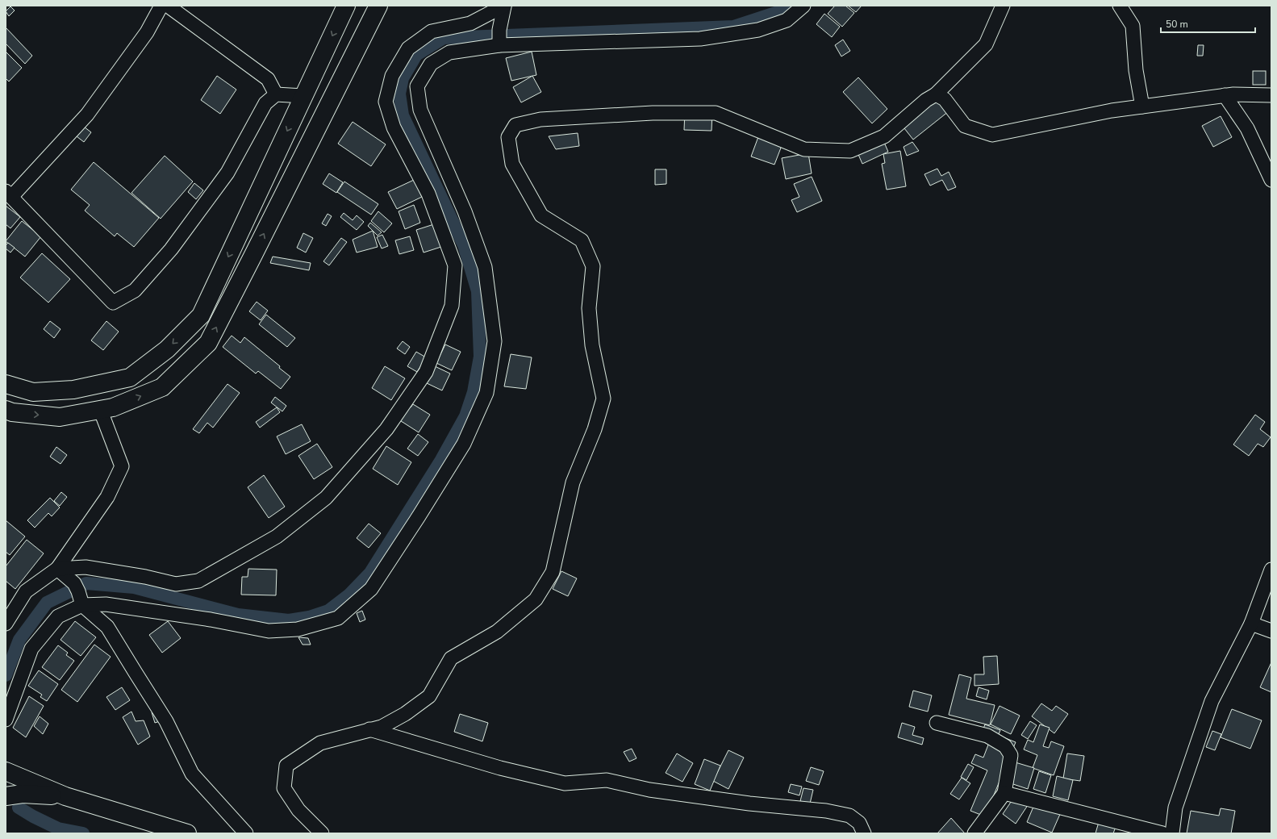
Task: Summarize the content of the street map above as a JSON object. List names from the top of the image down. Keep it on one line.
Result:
{"scale_bar":"50 m"}
